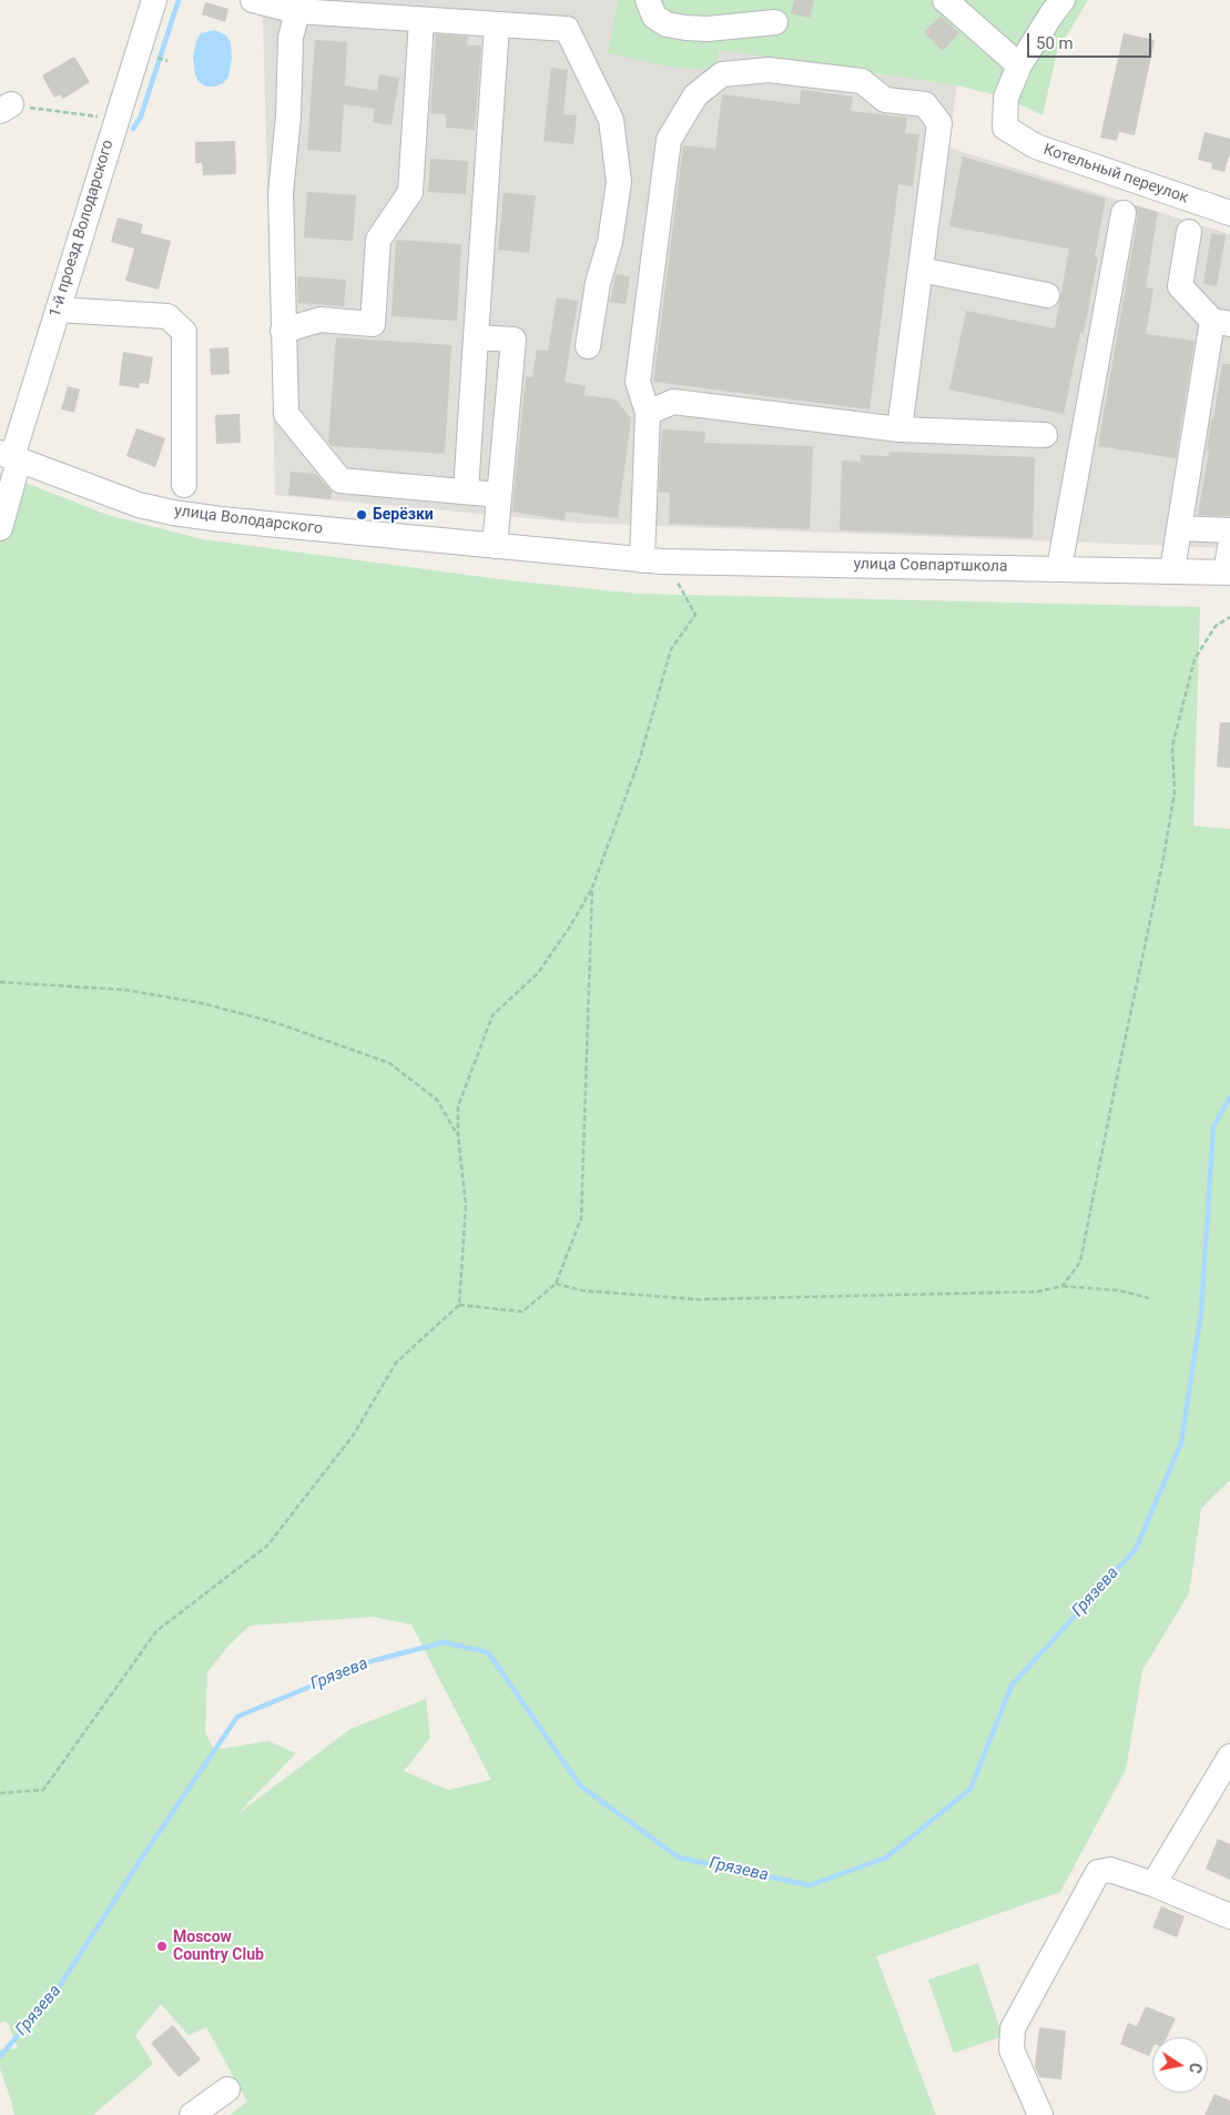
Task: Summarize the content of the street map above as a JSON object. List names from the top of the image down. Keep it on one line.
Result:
{"streets":{"street":["Котельный переулок","1-й проезд Володарского","улица Володарского","улица Совпартшкола"]},"crossings":[["1-й проезд Володарского","улица Володарского"],["улица Володарского","улица Совпартшкола"]],"water":["Грязева"],"places":["Берёзки","Moscow Country Club"],"scale_bar":"50 m","north":"right"}
